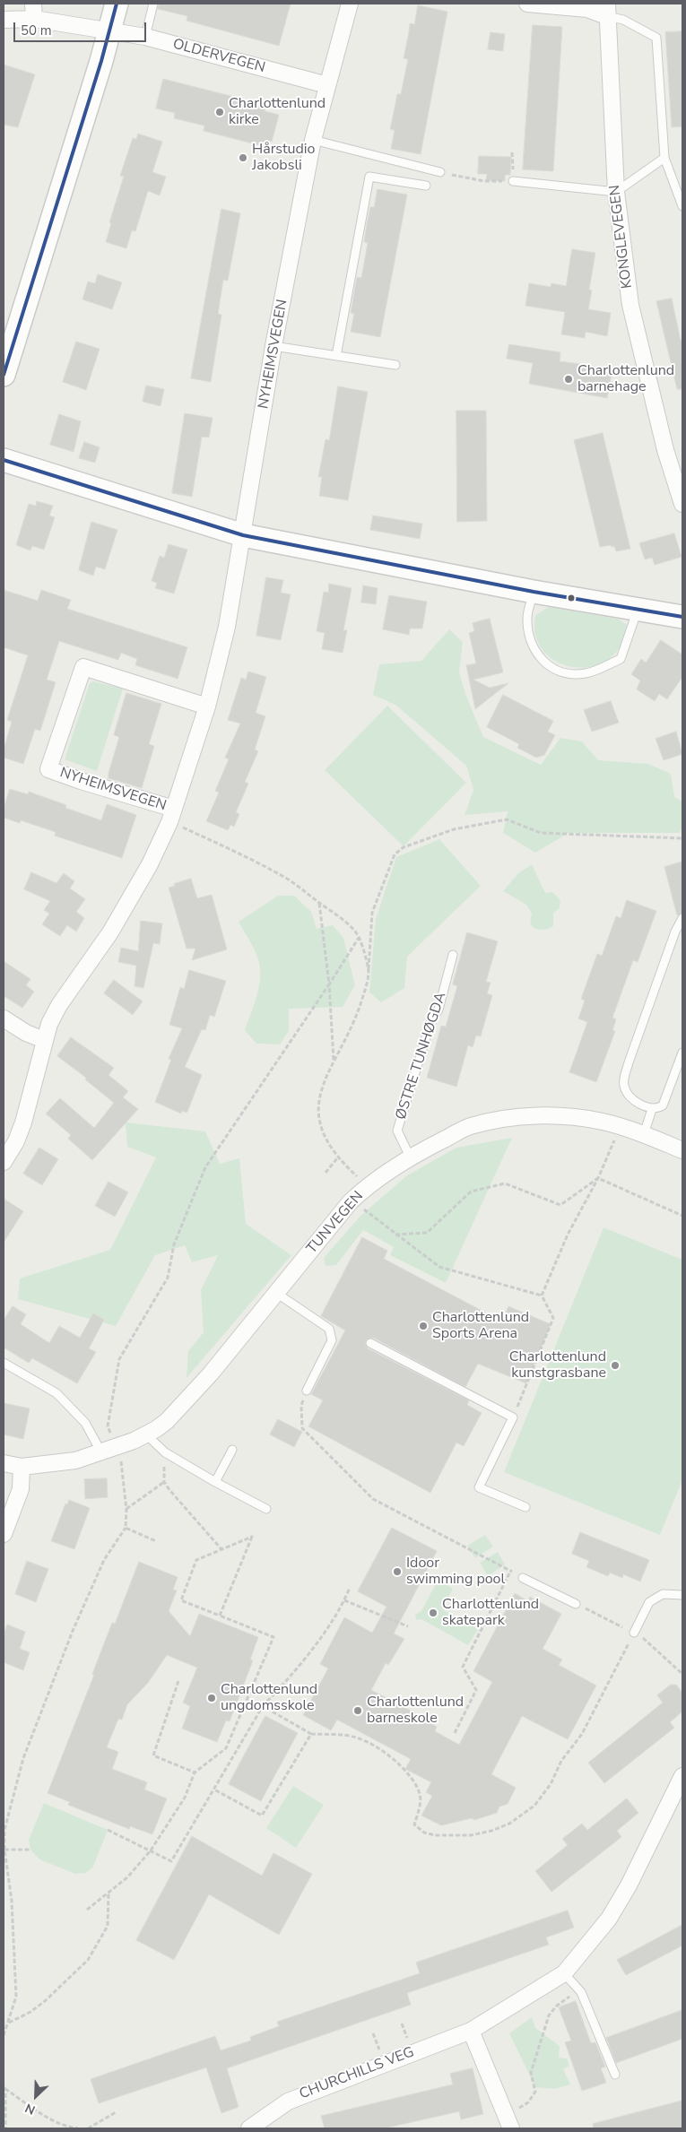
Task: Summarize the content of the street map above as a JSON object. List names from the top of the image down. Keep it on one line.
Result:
{"streets":{"street":["OLDERVEGEN","KONGLEVEGEN","NYHEIMSVEGEN","TUNVEGEN","CHURCHILLS VEG"],"lane":["ØSTRE TUNHØGDA"]},"crossings":[["OLDERVEGEN","NYHEIMSVEGEN"],["ØSTRE TUNHØGDA","TUNVEGEN"]],"places":["Charlottenlund kirke","Hårstudio Jakobsli","Charlottenlund barnehage","Charlottenlund Sports Arena","Charlottenlund kunstgrasbane","Idoor swimming pool","Charlottenlund skatepark","Charlottenlund ungdomsskole","Charlottenlund barneskole"],"scale_bar":"50 m","north":"bottom left"}
